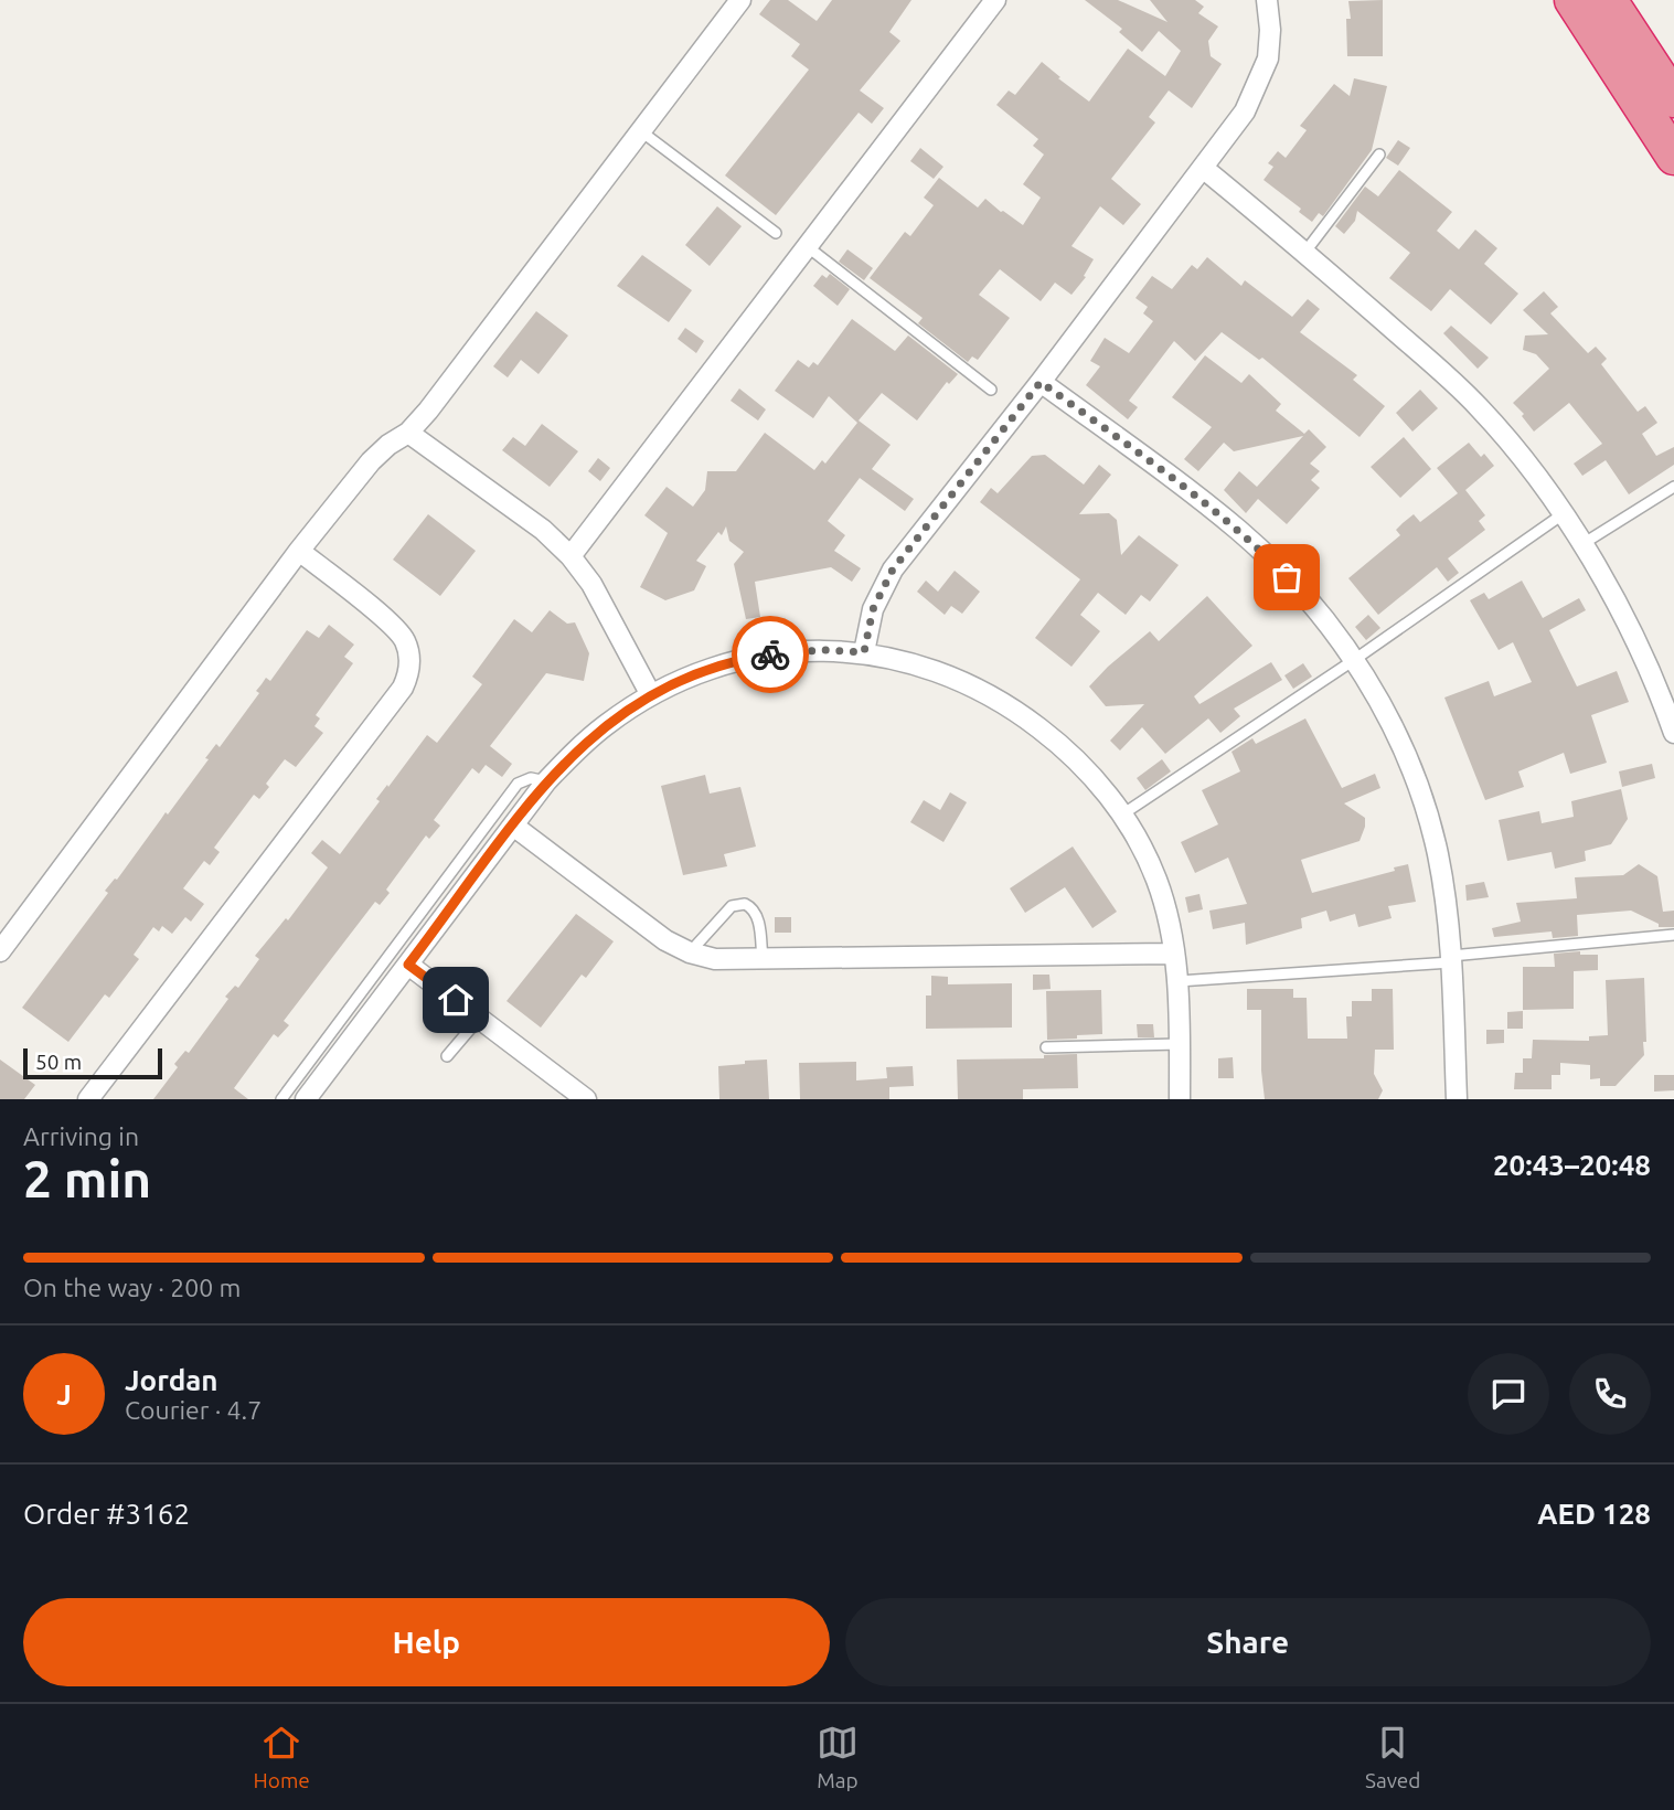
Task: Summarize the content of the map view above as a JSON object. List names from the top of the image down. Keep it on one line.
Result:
{"scale_bar":"50 m","page":{"scale":"50 m","heading":["2 min","Arriving in","20:43–20:48"],"panel":["Jordan","Courier · 4.7","Order #3162","AED 128"],"bar":"On the way · 200 m","round":"J","buttons":["Help","Share"],"tabs":["Home","Map","Saved"]}}
